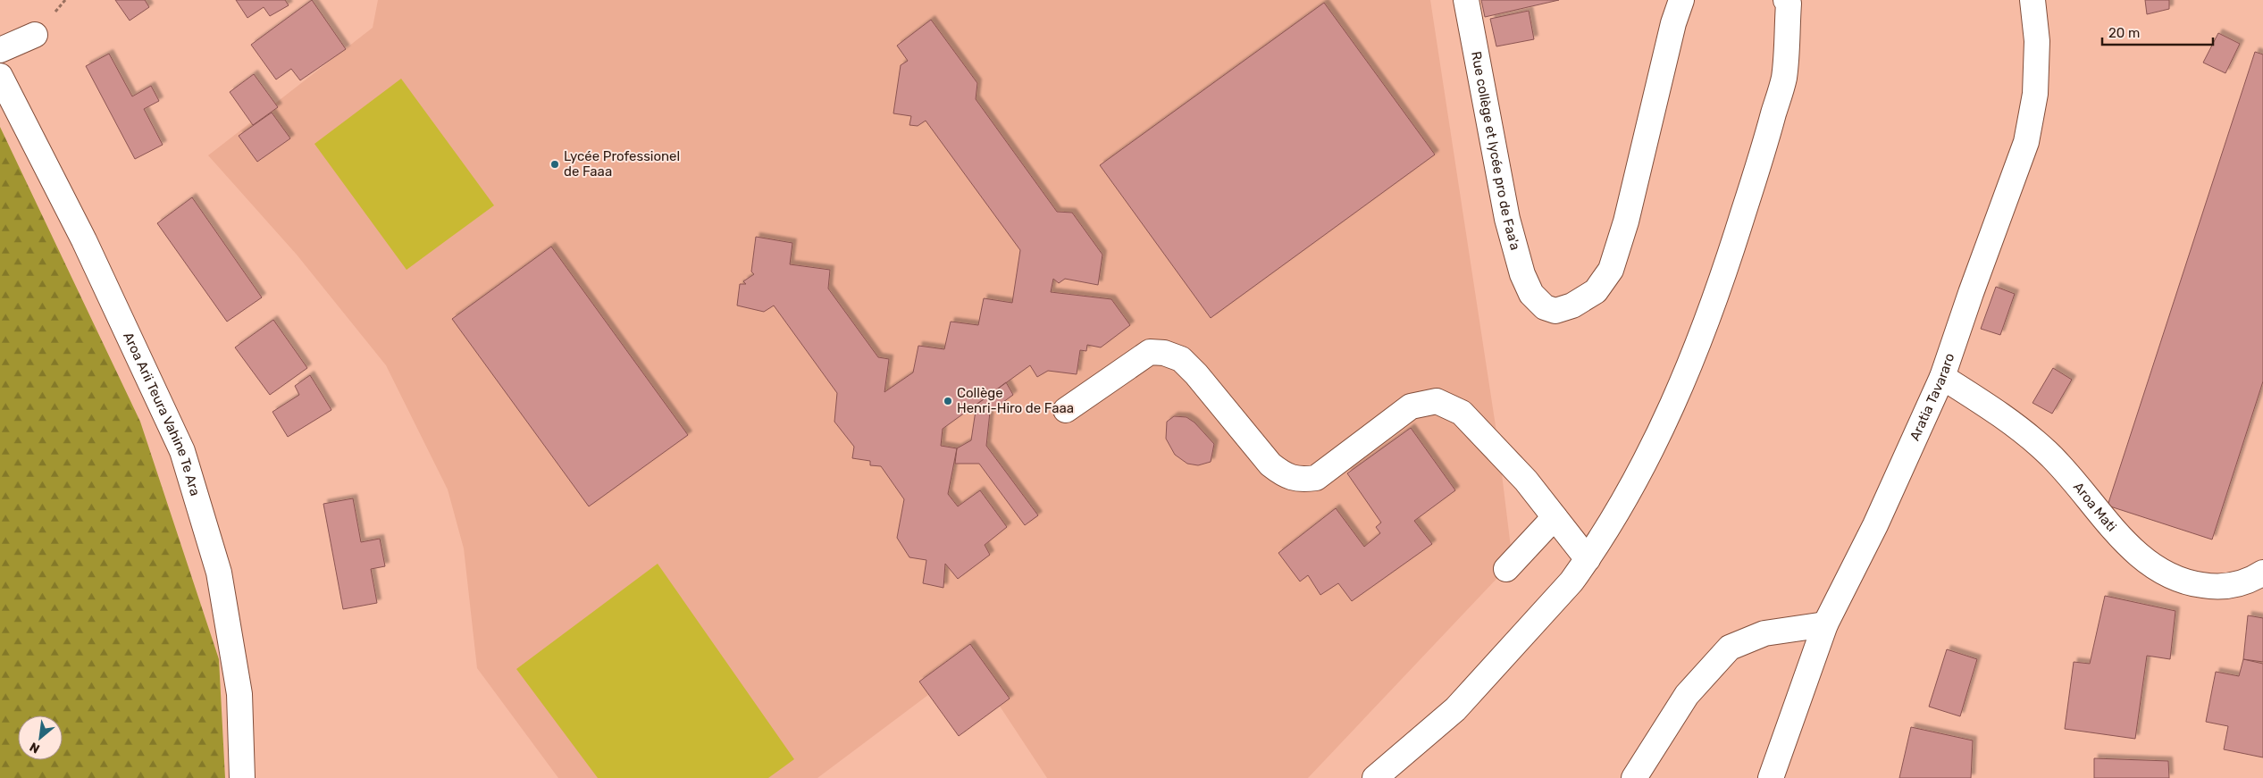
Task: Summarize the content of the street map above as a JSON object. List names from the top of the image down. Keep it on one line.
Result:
{"streets":{"street":["Rue collège et lycée pro de Faa'a","Aratia Tavararo","Aroa Arii Teura Vahine Te Ara","Aroa Mati"]},"crossings":[["Aratia Tavararo","Aroa Mati"]],"places":["Lycée Professionel de Faaa","Collège Henri-Hiro de Faaa"],"scale_bar":"20 m","north":"bottom left"}
